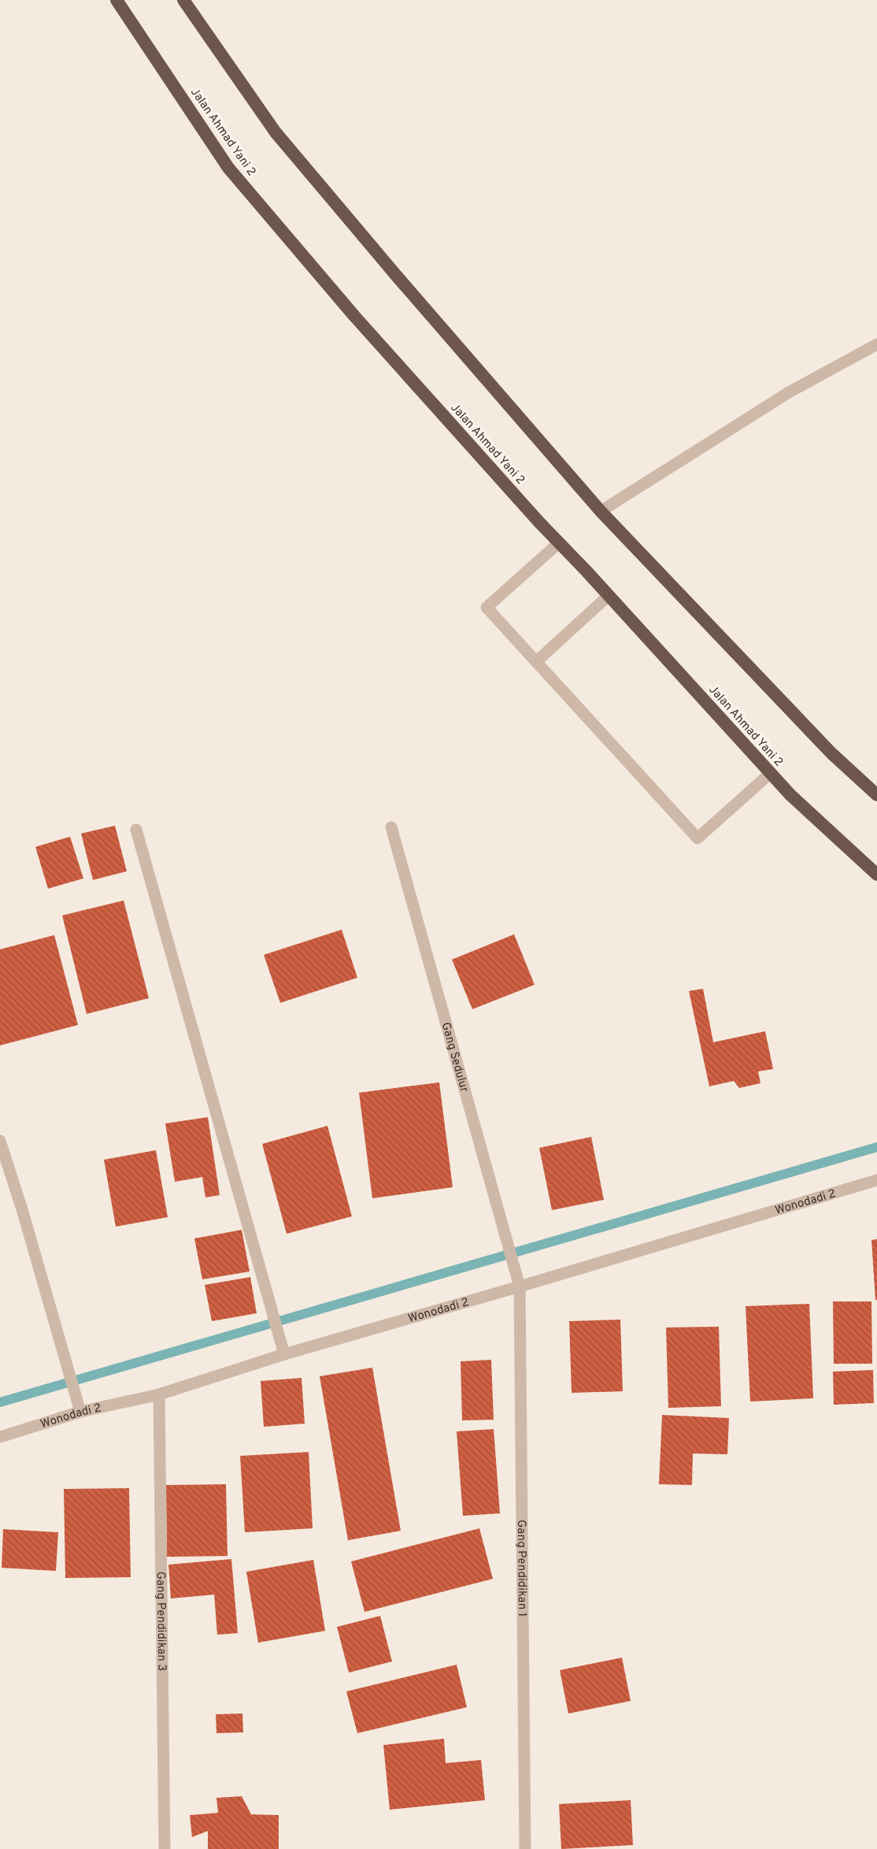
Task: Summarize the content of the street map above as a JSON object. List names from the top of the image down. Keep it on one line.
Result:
{"streets":{"highway":["Jalan Ahmad Yani 2"],"street":["Gang Sedulur","Wonodadi 2","Gang Pendidikan 1","Gang Pendidikan 3"]},"crossings":[["Gang Sedulur","Wonodadi 2"],["Gang Sedulur","Gang Pendidikan 1"],["Wonodadi 2","Gang Pendidikan 1"],["Wonodadi 2","Gang Pendidikan 3"]]}
